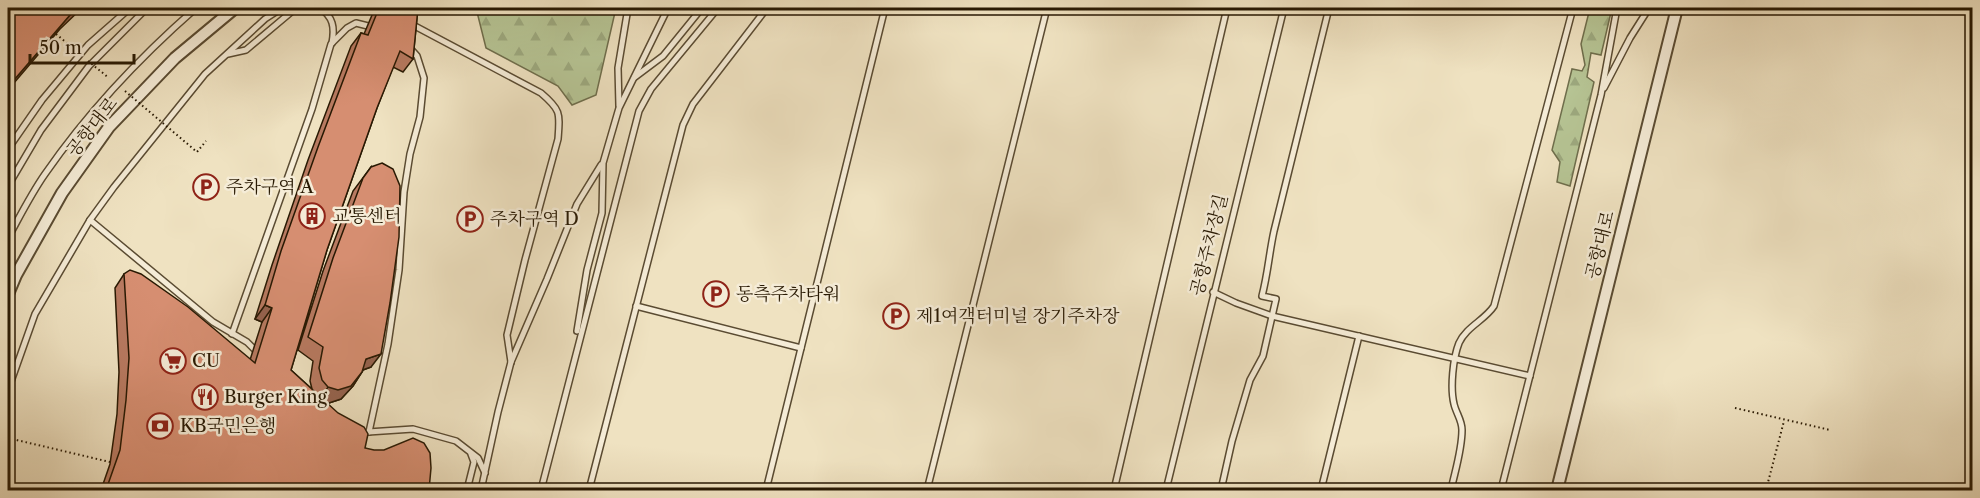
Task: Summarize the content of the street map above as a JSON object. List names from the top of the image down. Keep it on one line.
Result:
{"streets":{"street":["공항대로"],"lane":["공항주차장길"]},"places":{"parking":["주차구역 A","주차구역 D","동측주차타워","제1여객터미널 장기주차장"],"building":["교통센터"],"supermarket":["CU"],"restaurant":["Burger King"],"bank":["KB국민은행"]},"scale_bar":"50 m"}
